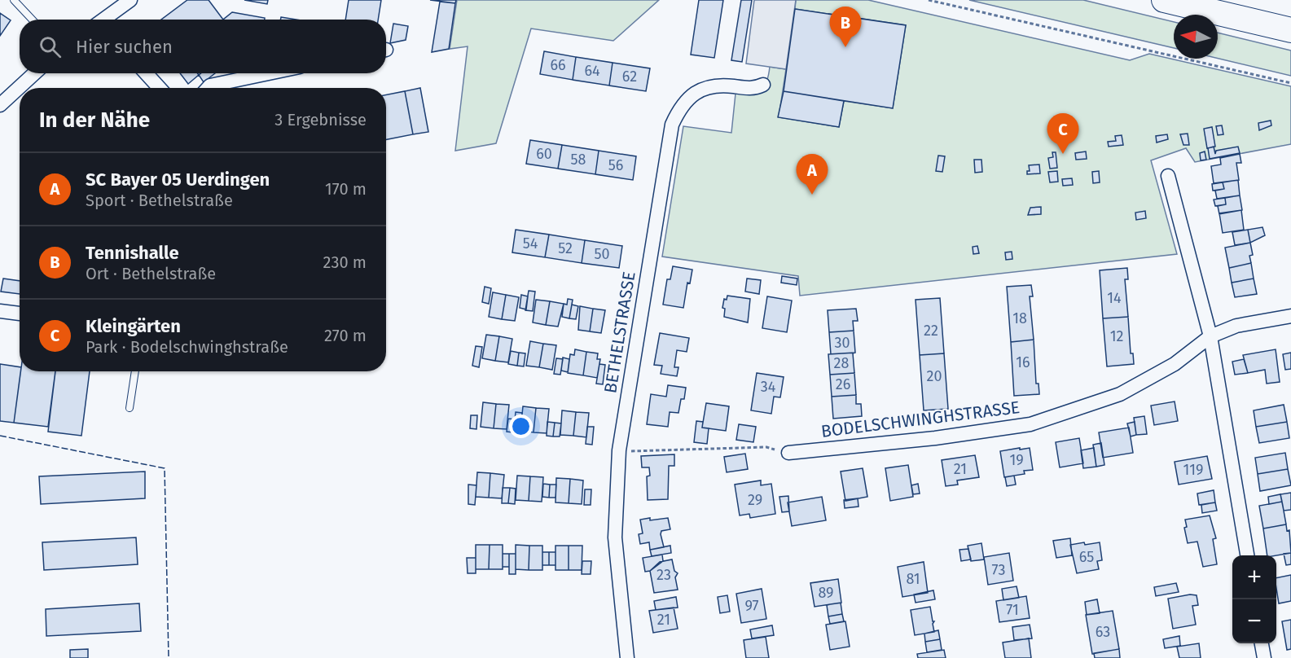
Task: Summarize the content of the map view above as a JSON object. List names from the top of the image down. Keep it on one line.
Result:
{"streets":{"street":["BETHELSTRASSE","BODELSCHWINGHSTRASSE"]},"house_numbers":["66","64","62","60","58","56","54","52","50","14","18","22","12","30","16","28","20","26","34","19","21","119","29","65","73","23","81","89","97","71","21","63"],"north":"left","page":{"pins":["B","C","A"],"search":"Hier suchen","heading":["In der Nähe","3 Ergebnisse"],"list":[{"mark":"A","name":"SC Bayer 05 Uerdingen","note":"Sport · Bethelstraße","value":"170 m"},{"mark":"B","name":"Tennishalle","note":"Ort · Bethelstraße","value":"230 m"},{"mark":"C","name":"Kleingärten","note":"Park · Bodelschwinghstraße","value":"270 m"}],"map_buttons":["+","−"]}}
